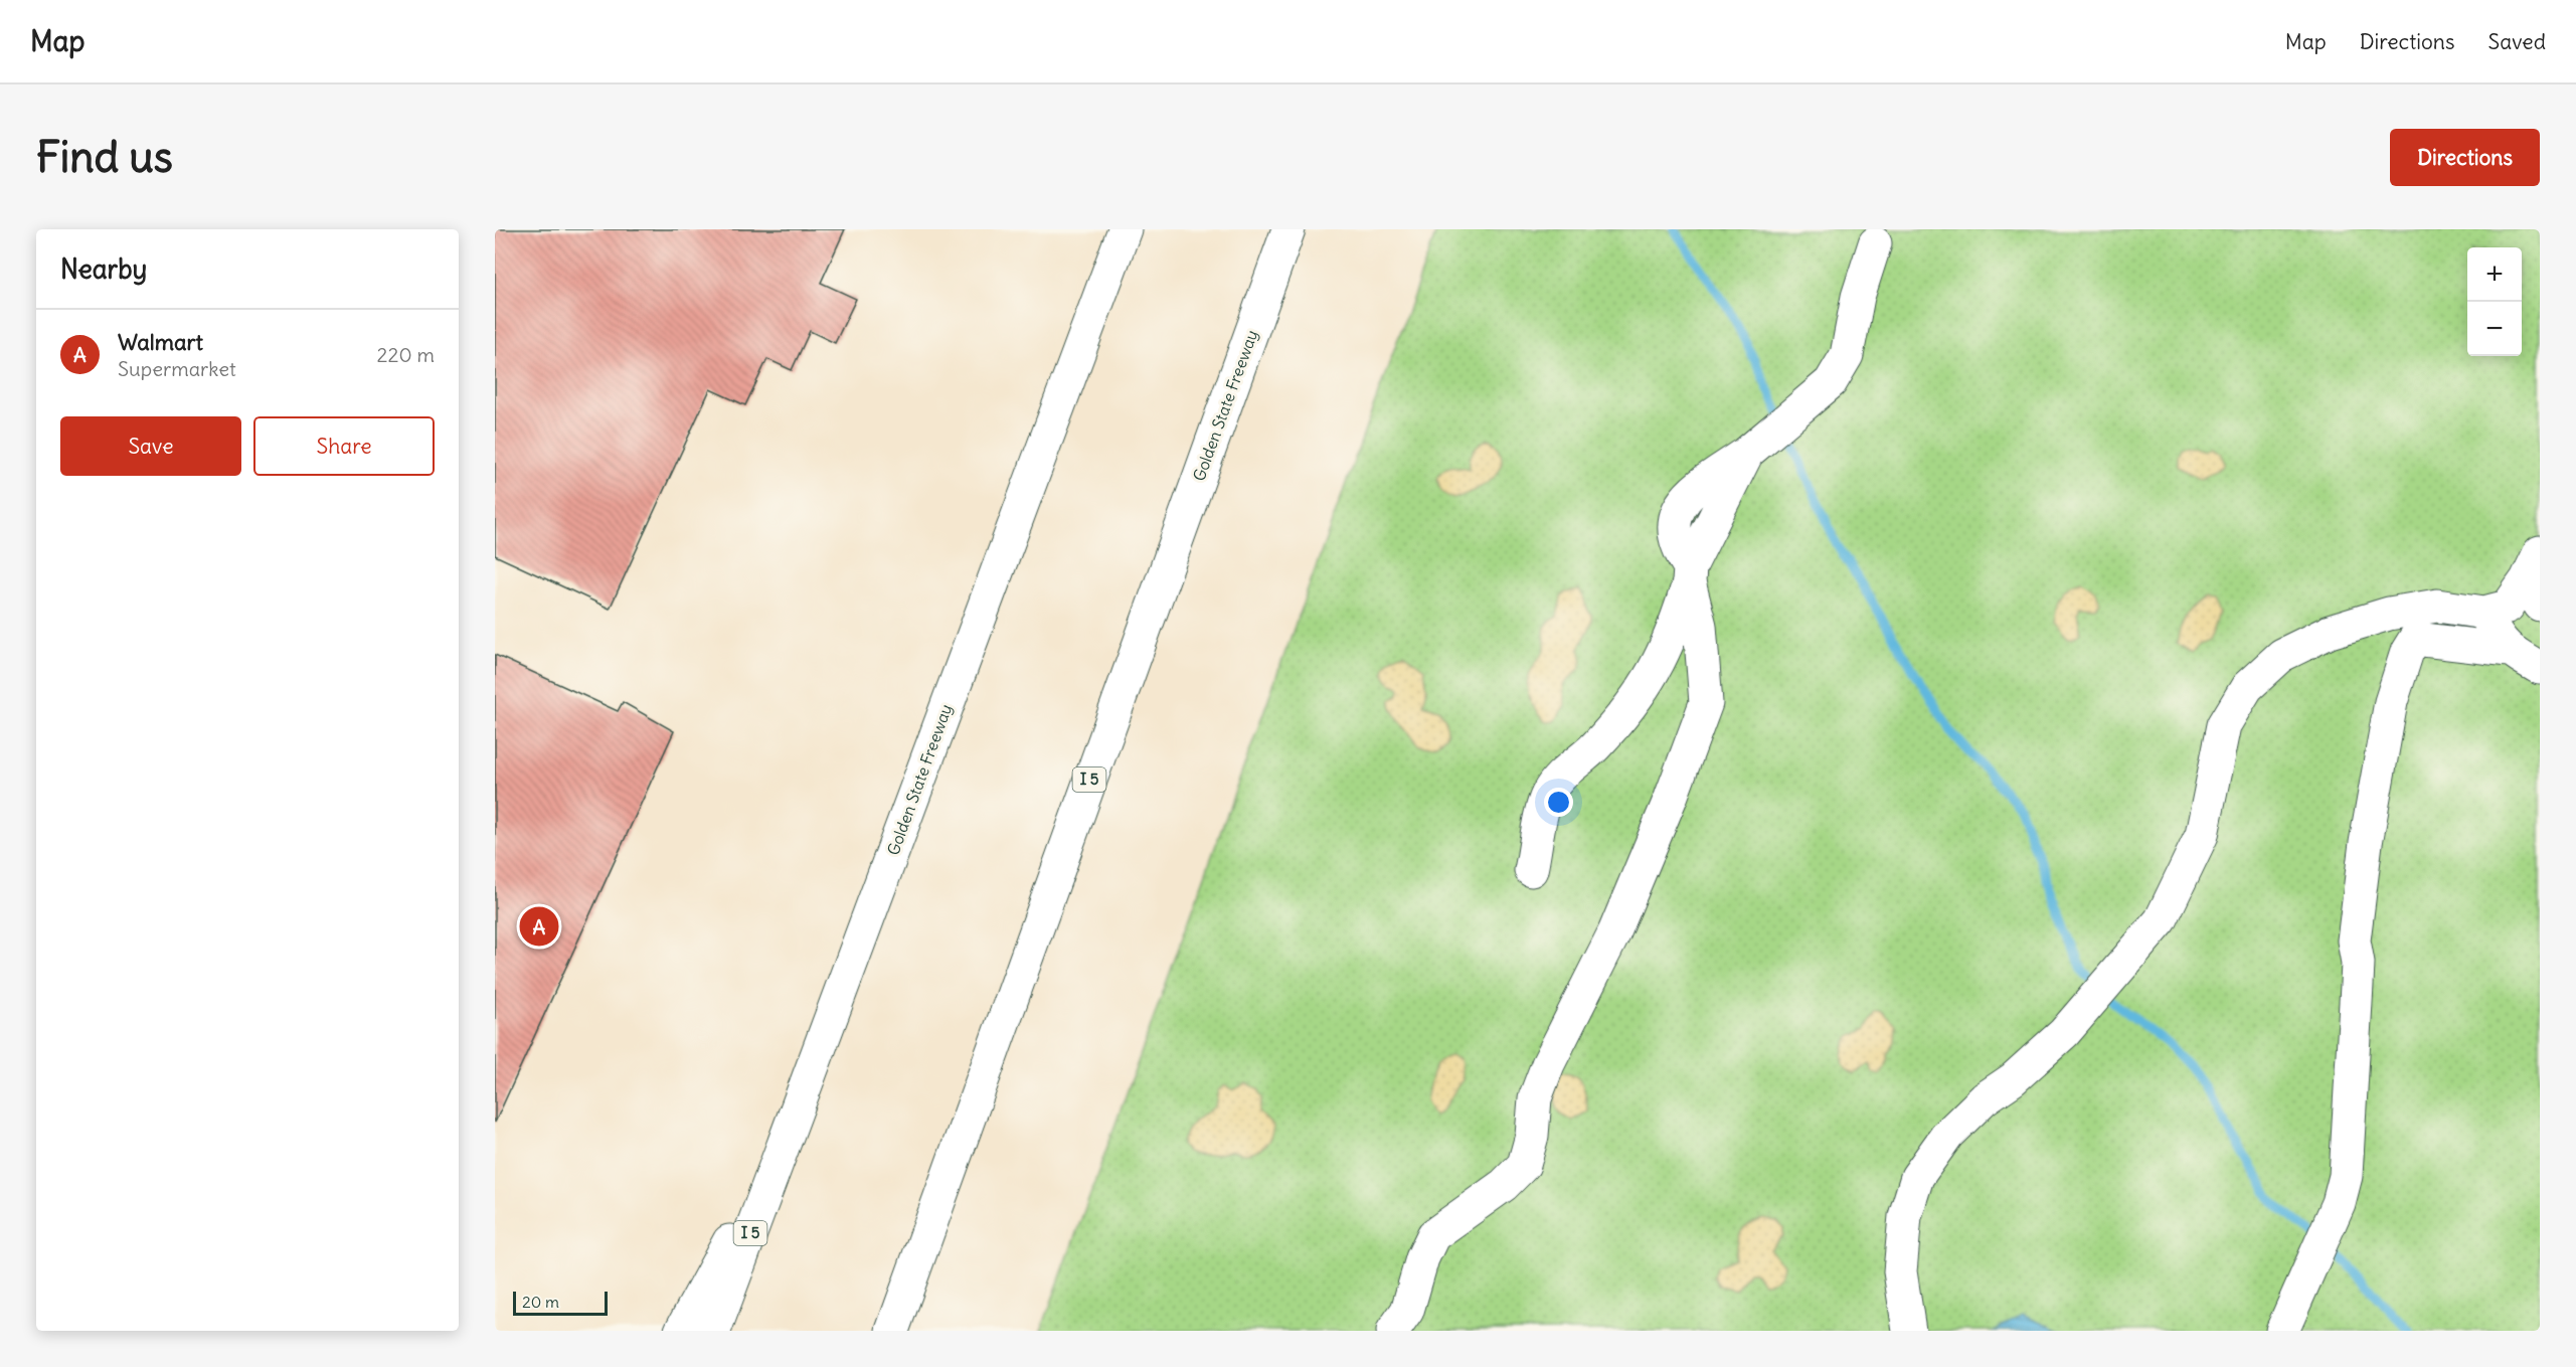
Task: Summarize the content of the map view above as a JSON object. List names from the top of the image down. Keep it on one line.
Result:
{"streets":{"main road":["Golden State Freeway","I 5"]},"scale_bar":"20 m","page":{"header":"Map","nav":["Map","Directions","Saved"],"buttons":["Directions",["Save","Share"]],"title":"Find us","heading":"Nearby","map_buttons":["+","−"],"list":[{"mark":"A","name":"Walmart","note":"Supermarket","value":"220 m"}],"pins":"A","scale":"20 m"}}
